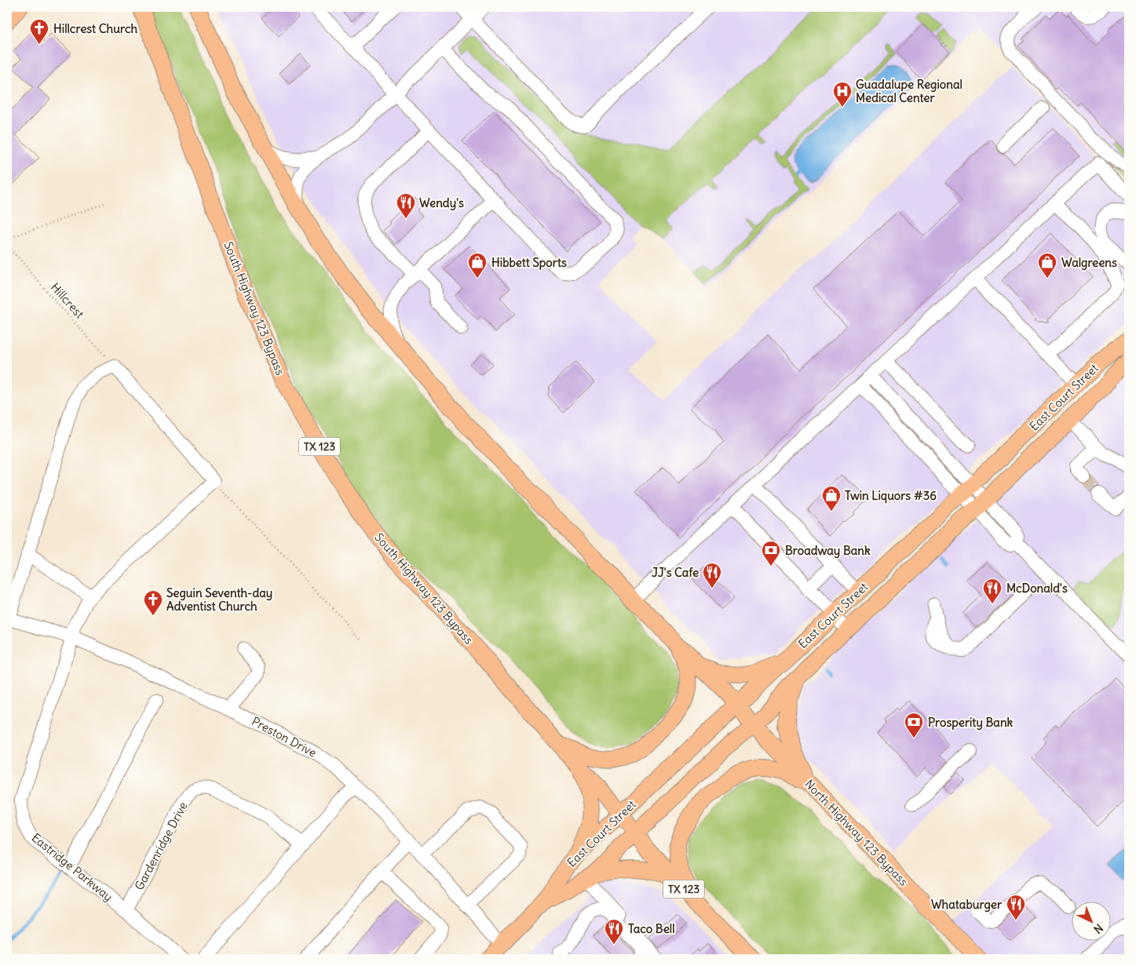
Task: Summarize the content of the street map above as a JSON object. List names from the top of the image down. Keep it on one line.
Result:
{"streets":{"main road":["South Highway 123 Bypass","East Court Street","TX 123","North Highway 123 Bypass"],"street":["Preston Drive","Gardenridge Drive","Eastridge Parkway"],"path":["Hillcrest"]},"crossings":[["South Highway 123 Bypass","East Court Street"],["South Highway 123 Bypass","TX 123"],["East Court Street","TX 123"],["East Court Street","Preston Drive"],["East Court Street","North Highway 123 Bypass"],["Preston Drive","Eastridge Parkway"],["Gardenridge Drive","Eastridge Parkway"]],"places":{"church":["Hillcrest Church","Seguin Seventh-day Adventist Church"],"hospital":["Guadalupe Regional Medical Center"],"restaurant":["Wendy's","JJ's Cafe","McDonald's","Whataburger","Taco Bell"],"shop":["Hibbett Sports","Walgreens","Twin Liquors #36"],"bank":["Broadway Bank","Prosperity Bank"]},"north":"bottom right"}
